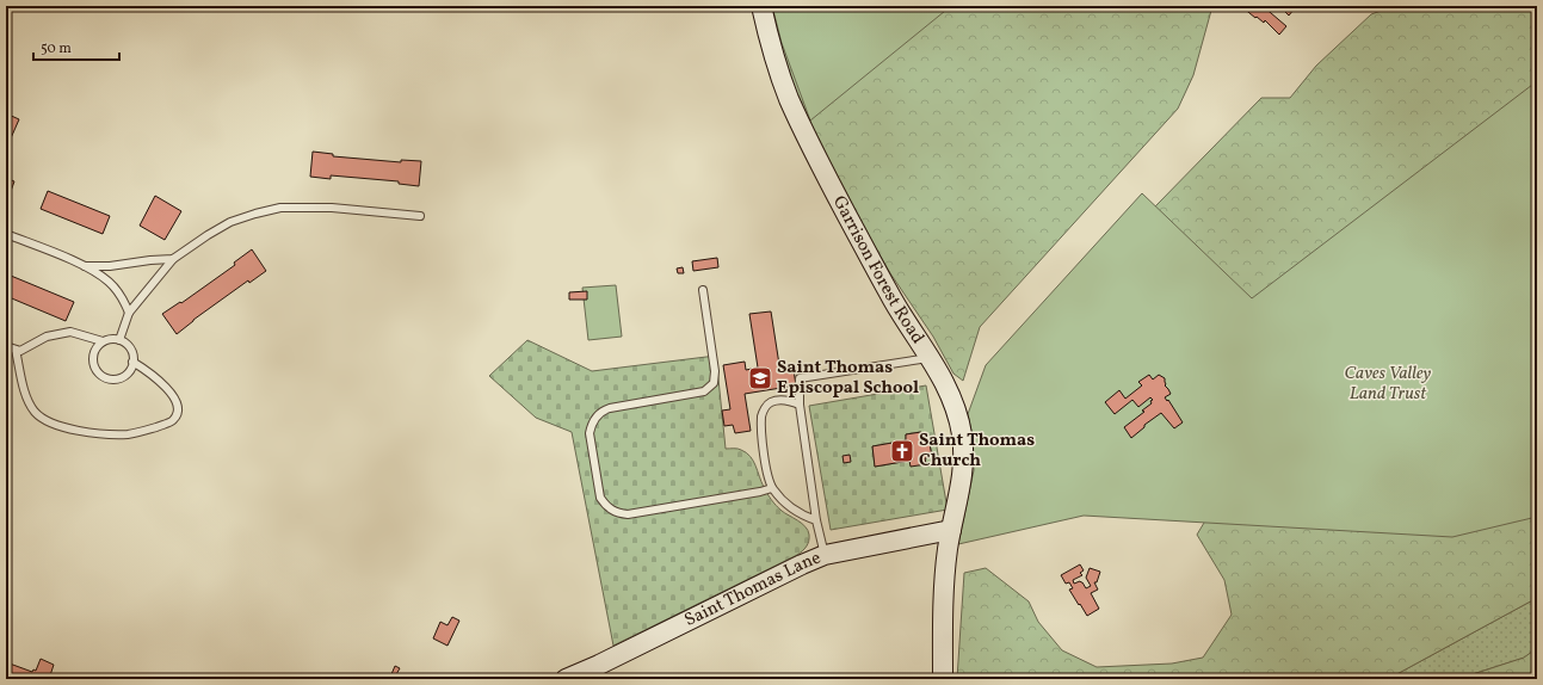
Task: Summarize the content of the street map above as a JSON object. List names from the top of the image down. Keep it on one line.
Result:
{"streets":{"main road":["Garrison Forest Road","Saint Thomas Lane"]},"crossings":[["Garrison Forest Road","Saint Thomas Lane"]],"parks":["Caves Valley Land Trust"],"places":{"school or university":["Saint Thomas Episcopal School"],"church":["Saint Thomas Church"]},"scale_bar":"50 m"}
